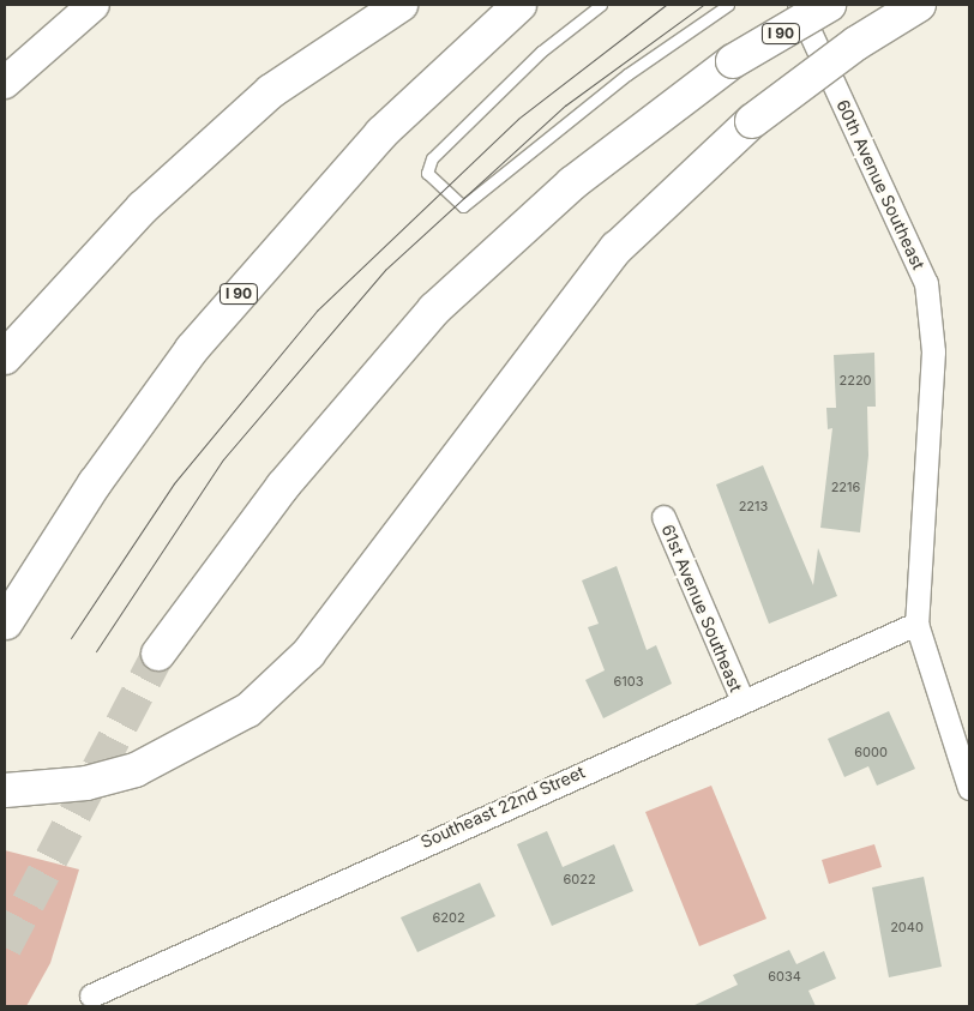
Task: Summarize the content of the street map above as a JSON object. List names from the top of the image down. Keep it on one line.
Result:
{"streets":{"highway":["I 90"],"street":["60th Avenue Southeast","61st Avenue Southeast","Southeast 22nd Street"]},"crossings":[["60th Avenue Southeast","Southeast 22nd Street"],["61st Avenue Southeast","Southeast 22nd Street"]],"house_numbers":["2220","2216","2213","6103","6000","6022","6202","2040","6034"]}
